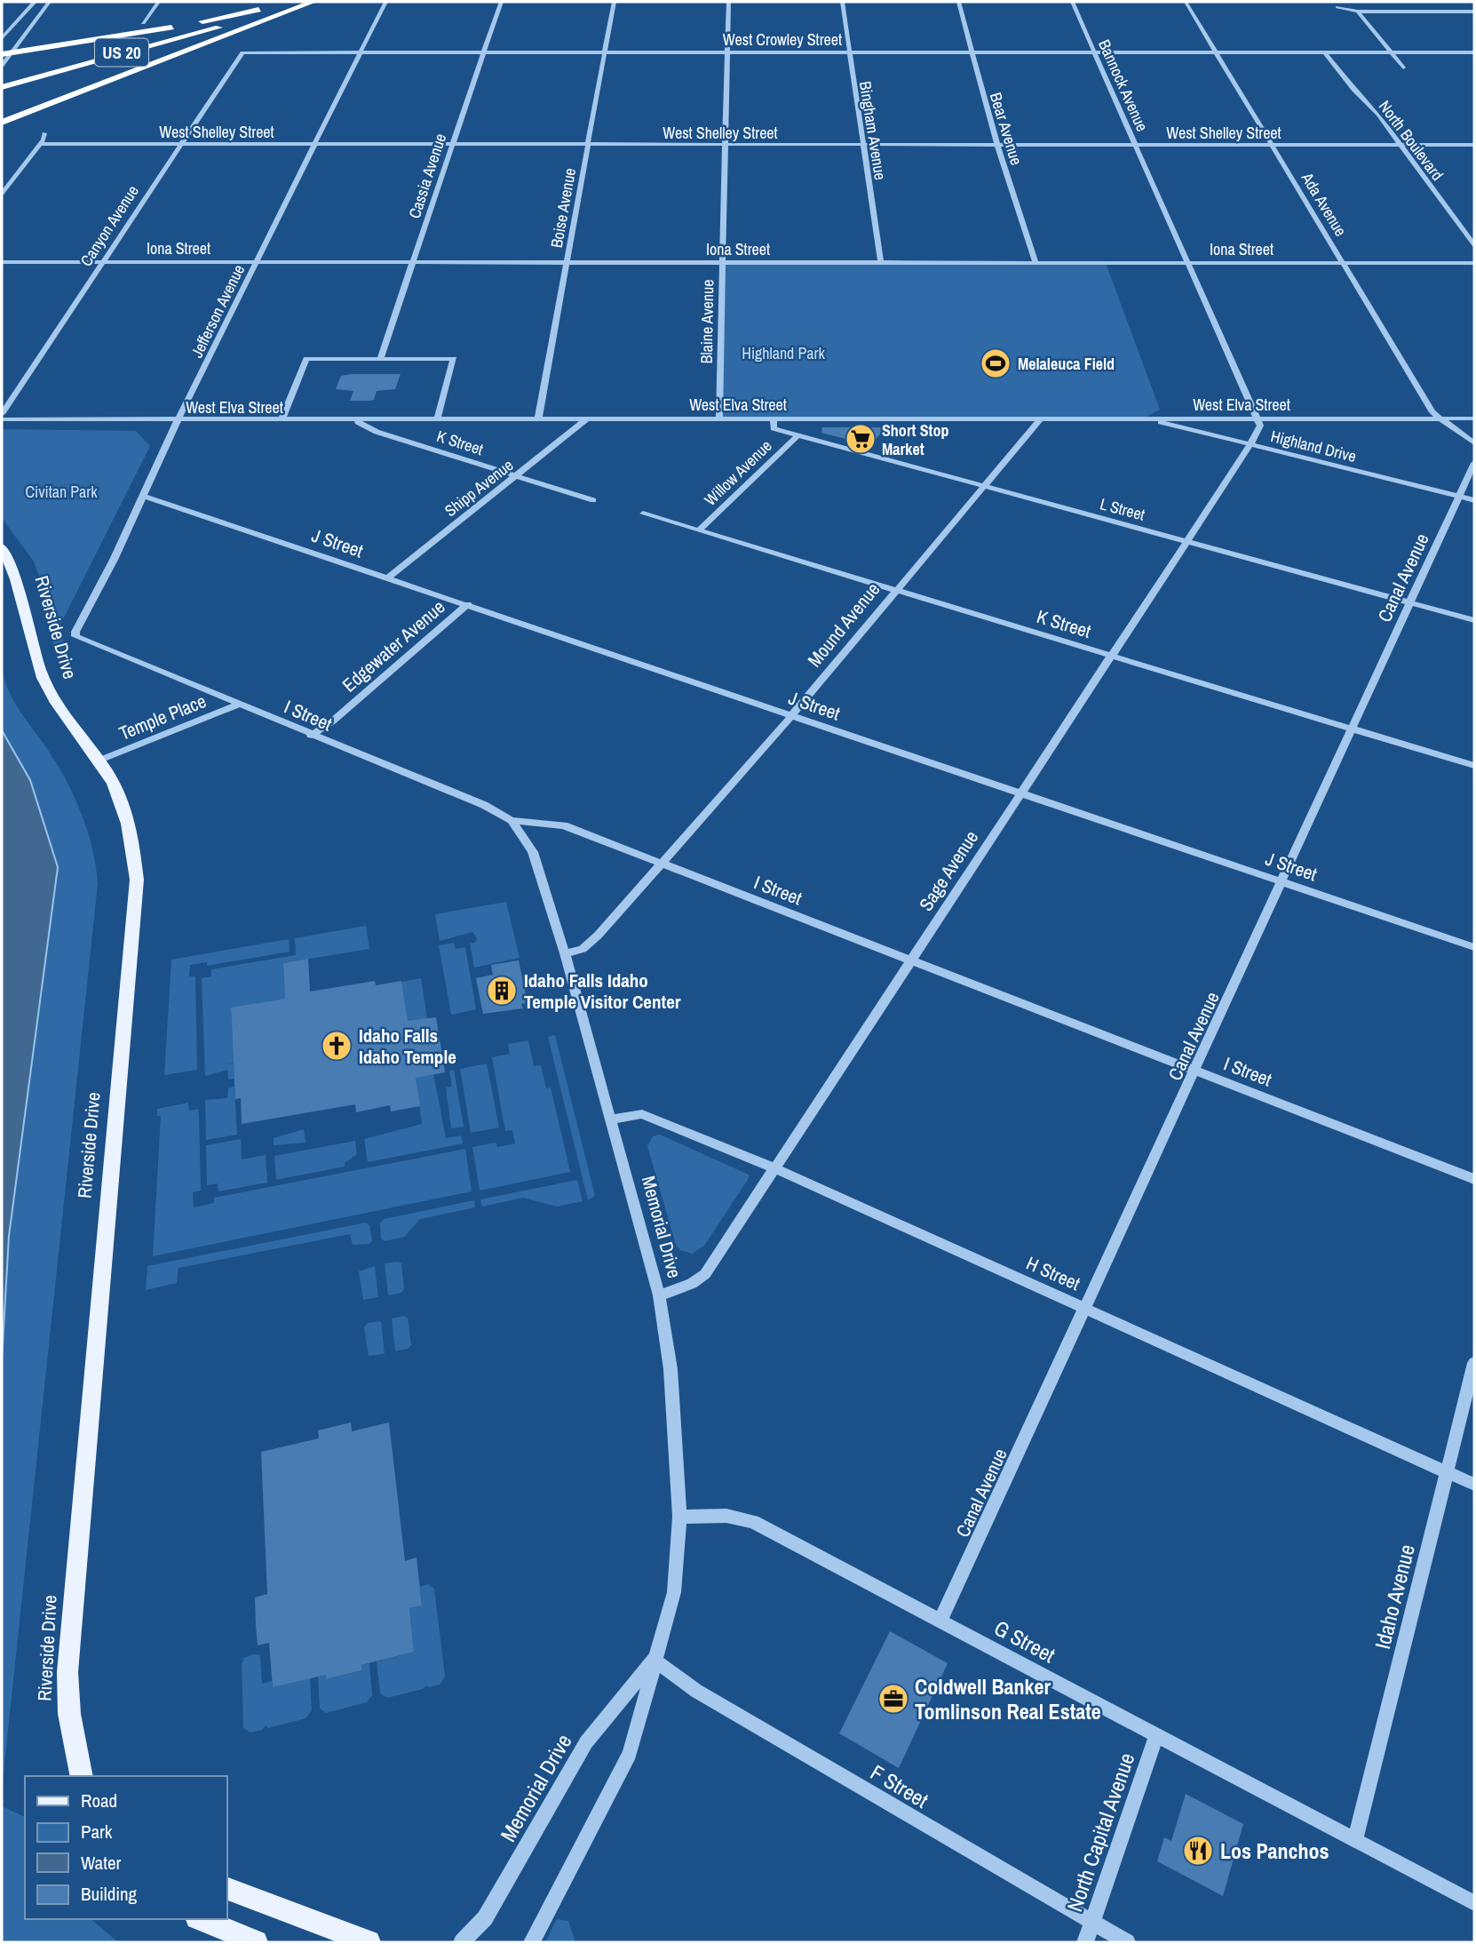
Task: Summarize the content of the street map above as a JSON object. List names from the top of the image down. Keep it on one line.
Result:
{"streets":{"highway":["US 20"],"main road":["Riverside Drive"],"street":["West Crowley Street","Bannock Avenue","Bear Avenue","Bingham Avenue","West Shelley Street","North Boulevard","Cassia Avenue","Ada Avenue","Boise Avenue","Canyon Avenue","Iona Street","Jefferson Avenue","Blaine Avenue","West Elva Street","K Street","Highland Drive","Willow Avenue","Shipp Avenue","L Street","J Street","Canal Avenue","Mound Avenue","Edgewater Avenue","I Street","Temple Place","Sage Avenue","Memorial Drive","H Street","Idaho Avenue","G Street","F Street","North Capital Avenue"]},"crossings":[["West Crowley Street","Bannock Avenue"],["West Crowley Street","Bear Avenue"],["West Crowley Street","Bingham Avenue"],["West Crowley Street","North Boulevard"],["West Crowley Street","Cassia Avenue"],["West Crowley Street","Ada Avenue"],["West Crowley Street","Boise Avenue"],["West Crowley Street","Canyon Avenue"],["West Crowley Street","Jefferson Avenue"],["West Crowley Street","Blaine Avenue"],["Bannock Avenue","West Shelley Street"],["Bannock Avenue","Iona Street"],["Bannock Avenue","West Elva Street"],["Bannock Avenue","Sage Avenue"],["Bear Avenue","West Shelley Street"],["Bear Avenue","Iona Street"],["Bingham Avenue","West Shelley Street"],["Bingham Avenue","Iona Street"],["West Shelley Street","North Boulevard"],["West Shelley Street","Cassia Avenue"],["West Shelley Street","Ada Avenue"],["West Shelley Street","Boise Avenue"],["West Shelley Street","Canyon Avenue"],["West Shelley Street","Jefferson Avenue"],["West Shelley Street","Blaine Avenue"],["Cassia Avenue","Iona Street"],["Ada Avenue","Iona Street"],["Ada Avenue","West Elva Street"],["Boise Avenue","Iona Street"],["Boise Avenue","West Elva Street"],["Canyon Avenue","Iona Street"],["Iona Street","Jefferson Avenue"],["Iona Street","Blaine Avenue"],["Jefferson Avenue","West Elva Street"],["Jefferson Avenue","J Street"],["Jefferson Avenue","I Street"],["Blaine Avenue","West Elva Street"],["West Elva Street","K Street"],["West Elva Street","Highland Drive"],["West Elva Street","Shipp Avenue"],["West Elva Street","L Street"],["West Elva Street","Mound Avenue"],["West Elva Street","Sage Avenue"],["K Street","Willow Avenue"],["K Street","Shipp Avenue"],["K Street","Canal Avenue"],["K Street","Mound Avenue"],["K Street","Sage Avenue"],["Highland Drive","Canal Avenue"],["Highland Drive","Sage Avenue"],["Willow Avenue","L Street"],["Shipp Avenue","J Street"],["L Street","Canal Avenue"],["L Street","Mound Avenue"],["L Street","Sage Avenue"],["J Street","Canal Avenue"],["J Street","Mound Avenue"],["J Street","Edgewater Avenue"],["J Street","Sage Avenue"],["Canal Avenue","I Street"],["Canal Avenue","H Street"],["Canal Avenue","G Street"],["Mound Avenue","I Street"],["Mound Avenue","Memorial Drive"],["Riverside Drive","Temple Place"],["Edgewater Avenue","I Street"],["I Street","Temple Place"],["I Street","Sage Avenue"],["I Street","Memorial Drive"],["Sage Avenue","Memorial Drive"],["Sage Avenue","H Street"],["Memorial Drive","H Street"],["Memorial Drive","G Street"],["Memorial Drive","F Street"],["H Street","Idaho Avenue"],["Idaho Avenue","G Street"],["G Street","North Capital Avenue"],["F Street","North Capital Avenue"]],"parks":["Highland Park","Civitan Park"],"places":{"sports":["Melaleuca Field"],"supermarket":["Short Stop Market"],"building":["Idaho Falls Idaho Temple Visitor Center"],"church":["Idaho Falls Idaho Temple"],"office":["Coldwell Banker Tomlinson Real Estate"],"restaurant":["Los Panchos"]},"legend":["Road","Park","Water","Building"]}
